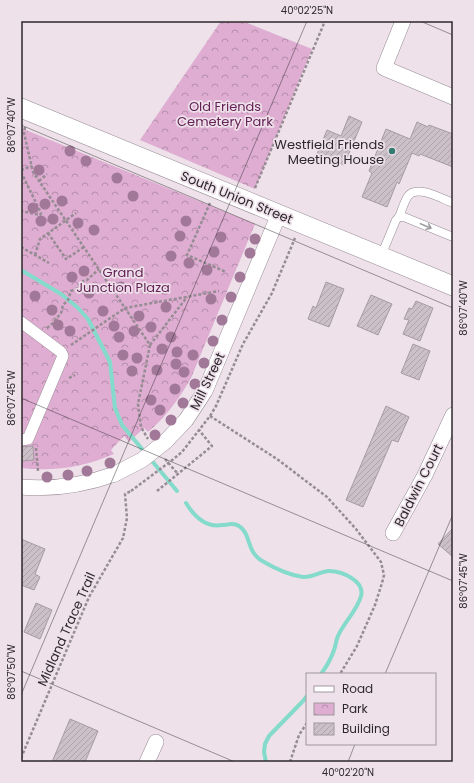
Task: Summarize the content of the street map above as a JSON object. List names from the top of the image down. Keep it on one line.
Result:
{"streets":{"street":["South Union Street","Mill Street","Baldwin Court"],"path":["Midland Trace Trail"]},"crossings":[["South Union Street","Mill Street"]],"parks":["Old Friends Cemetery Park","Grand Junction Plaza"],"places":["Westfield Friends Meeting House"],"legend":["Road","Park","Building"],"coordinates":["40°02'25\"N","86°07'40\"W","86°07'45\"W","86°07'50\"W","40°02'20\"N"]}
